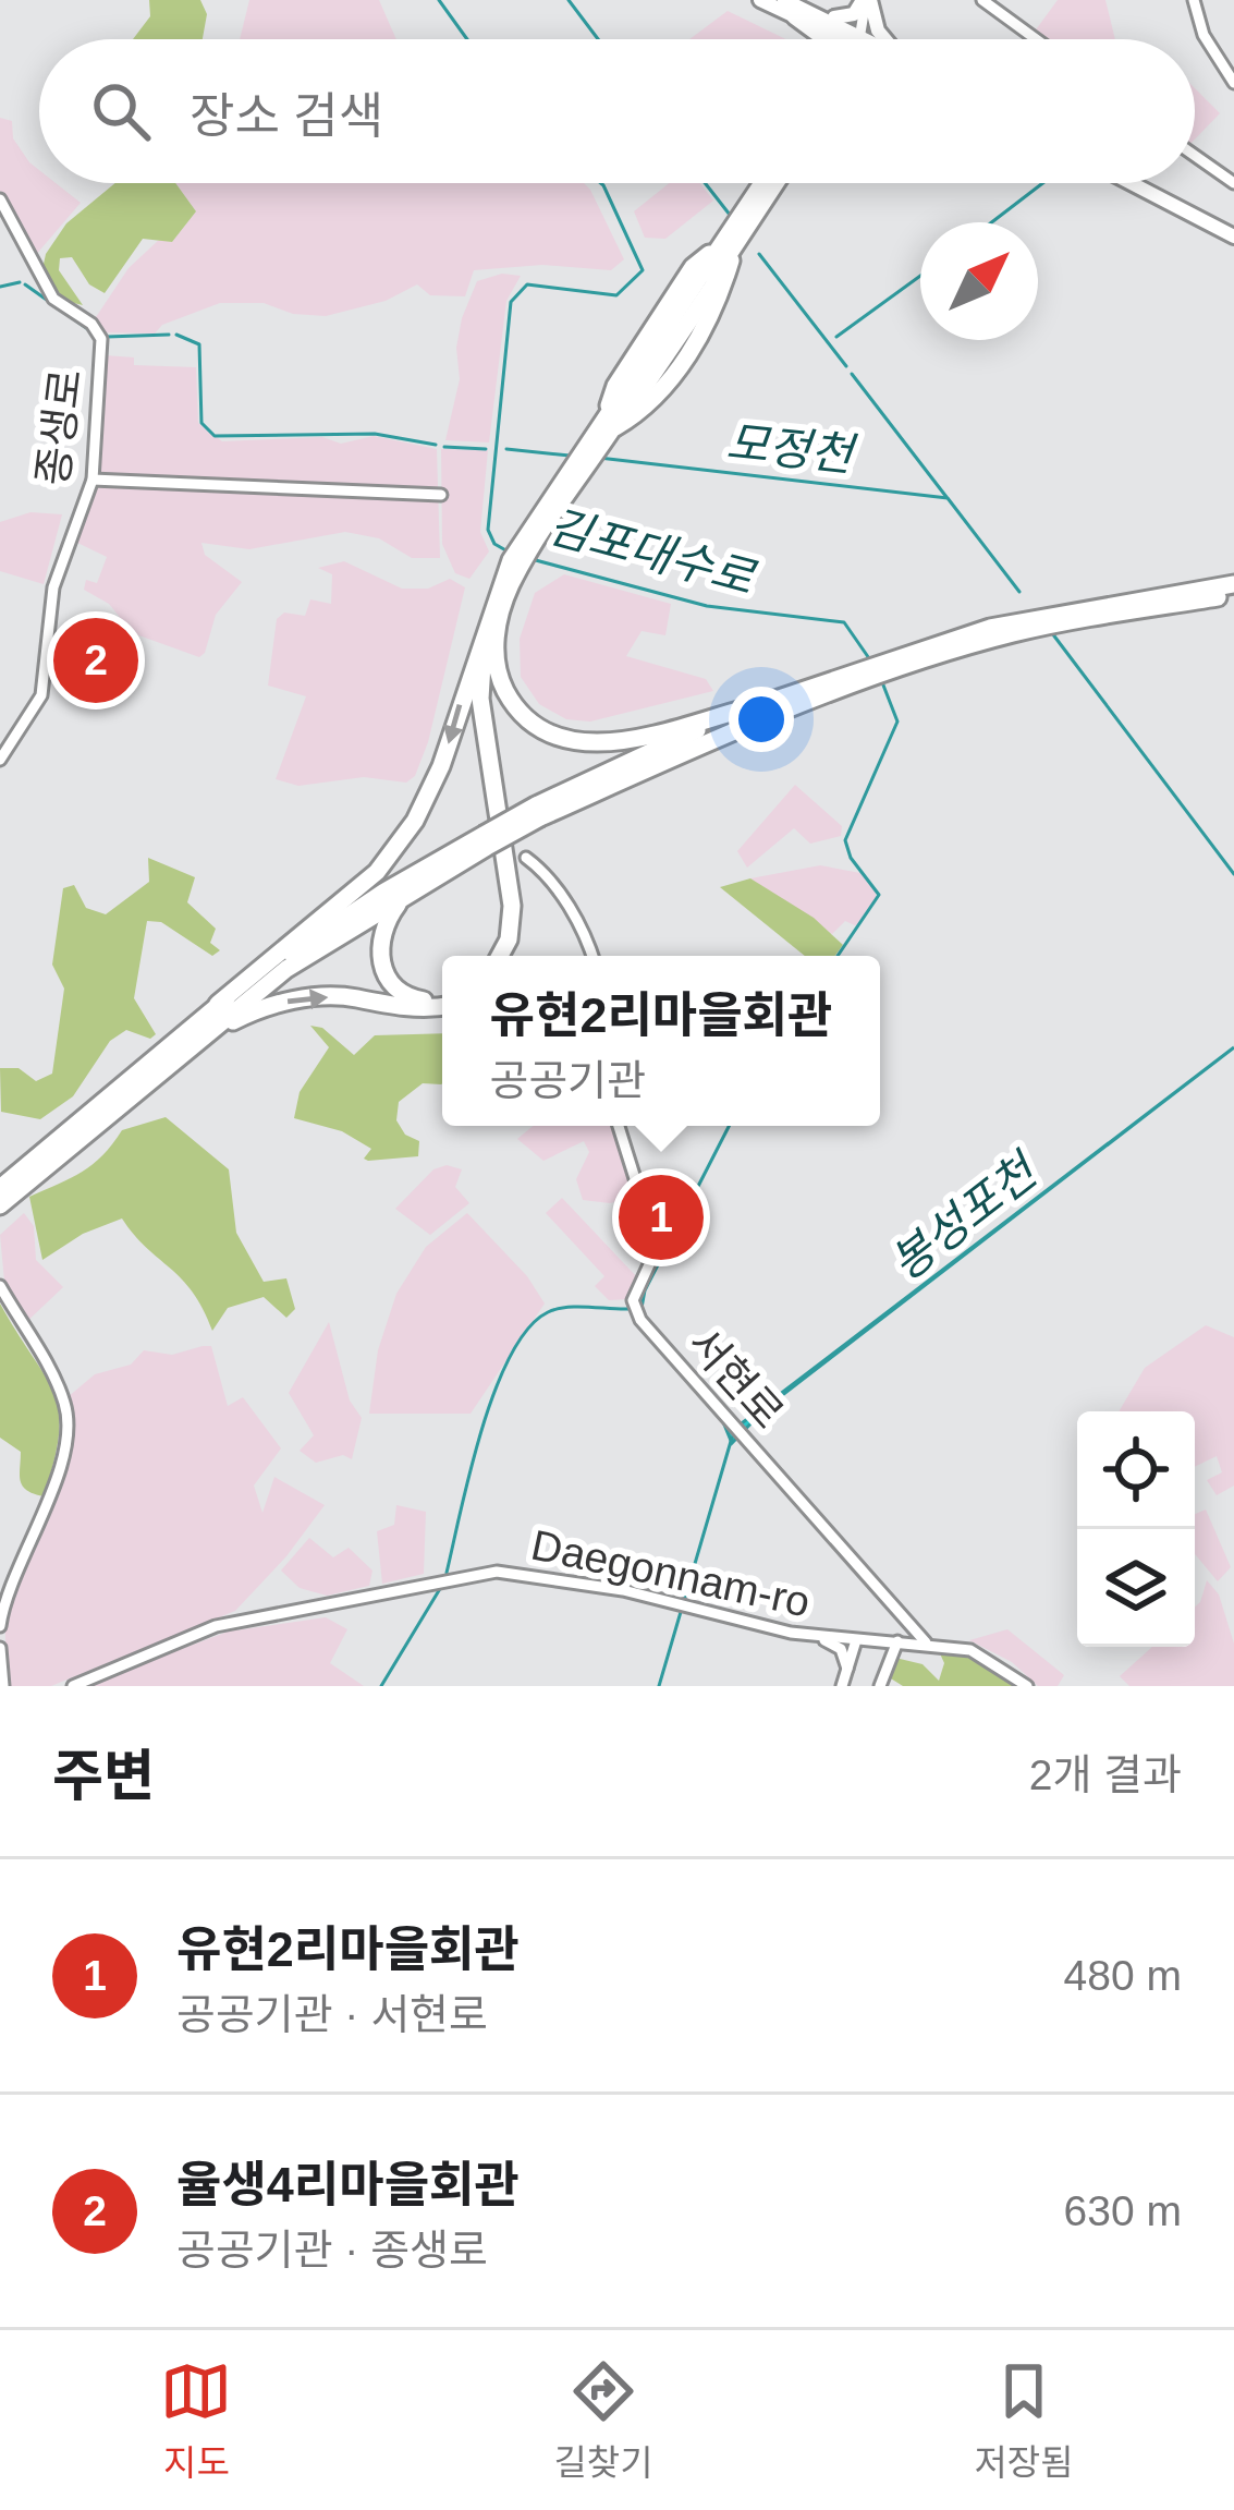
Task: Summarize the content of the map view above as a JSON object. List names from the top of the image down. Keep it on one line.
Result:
{"streets":{"street":["종생로","서현로","Daegonnam-ro"]},"crossings":[["서현로","Daegonnam-ro"]],"water":["모정천","김포대수로","봉성포천"],"north":"top right","page":{"search":"장소 검색","pins":["2","1"],"popup":["유현2리마을회관","공공기관"],"heading":["주변","2개 결과"],"list":[{"mark":"1","name":"유현2리마을회관","note":"공공기관 · 서현로","value":"480 m"},{"mark":"2","name":"율생4리마을회관","note":"공공기관 · 종생로","value":"630 m"}],"nav":["지도","길찾기","저장됨"]}}
